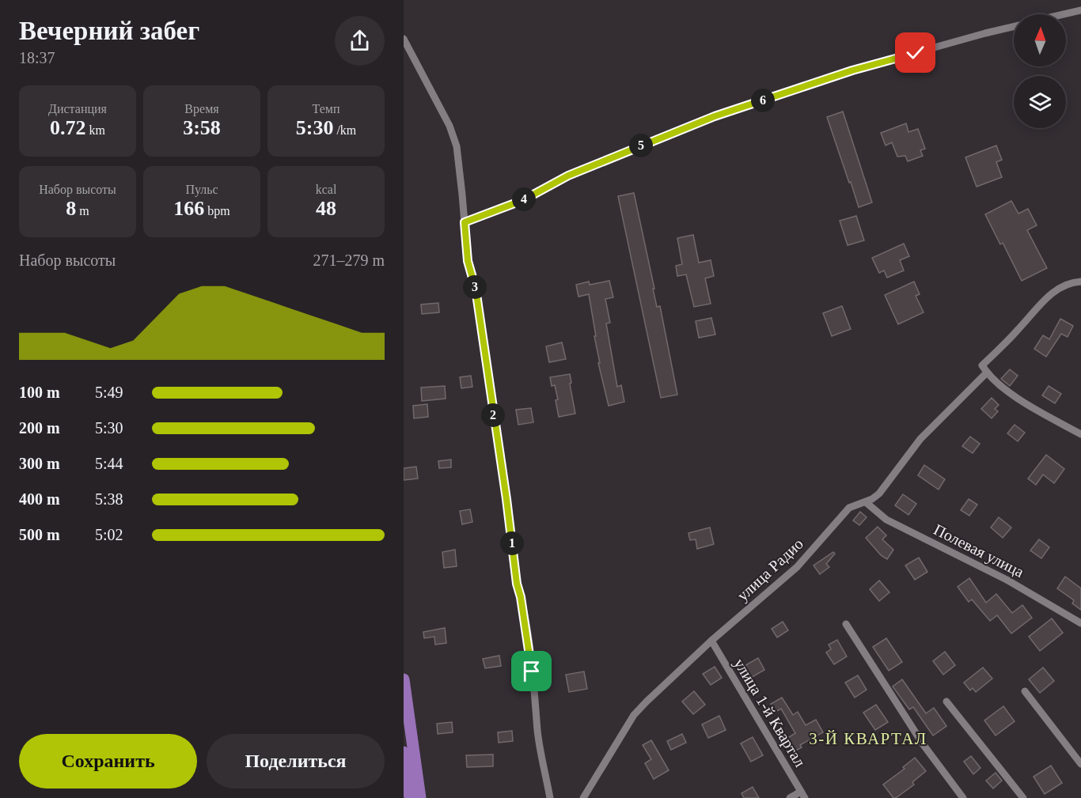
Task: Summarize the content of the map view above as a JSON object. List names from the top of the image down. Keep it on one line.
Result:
{"streets":{"street":["Полевая улица","улица Радио","улица 1-й Квартал"]},"crossings":[["Полевая улица","улица Радио"],["улица Радио","улица 1-й Квартал"]],"districts":["3-Й КВАРТАЛ"],"north":"top","page":{"heading":["Вечерний забег","18:37"],"stats":[["Дистанция","0.72 km"],["Время","3:58"],["Темп","5:30 /km"],["Набор высоты","8 m"],["Пульс","166 bpm"],["kcal","48"]],"pins":["6","5","4","3","2","1"],"chart":["Набор высоты","271–279 m"],"list":[{"name":"100 m","note":"5:49"},{"name":"200 m","note":"5:30"},{"name":"300 m","note":"5:44"},{"name":"400 m","note":"5:38"},{"name":"500 m","note":"5:02"}],"buttons":["Сохранить","Поделиться"]}}
